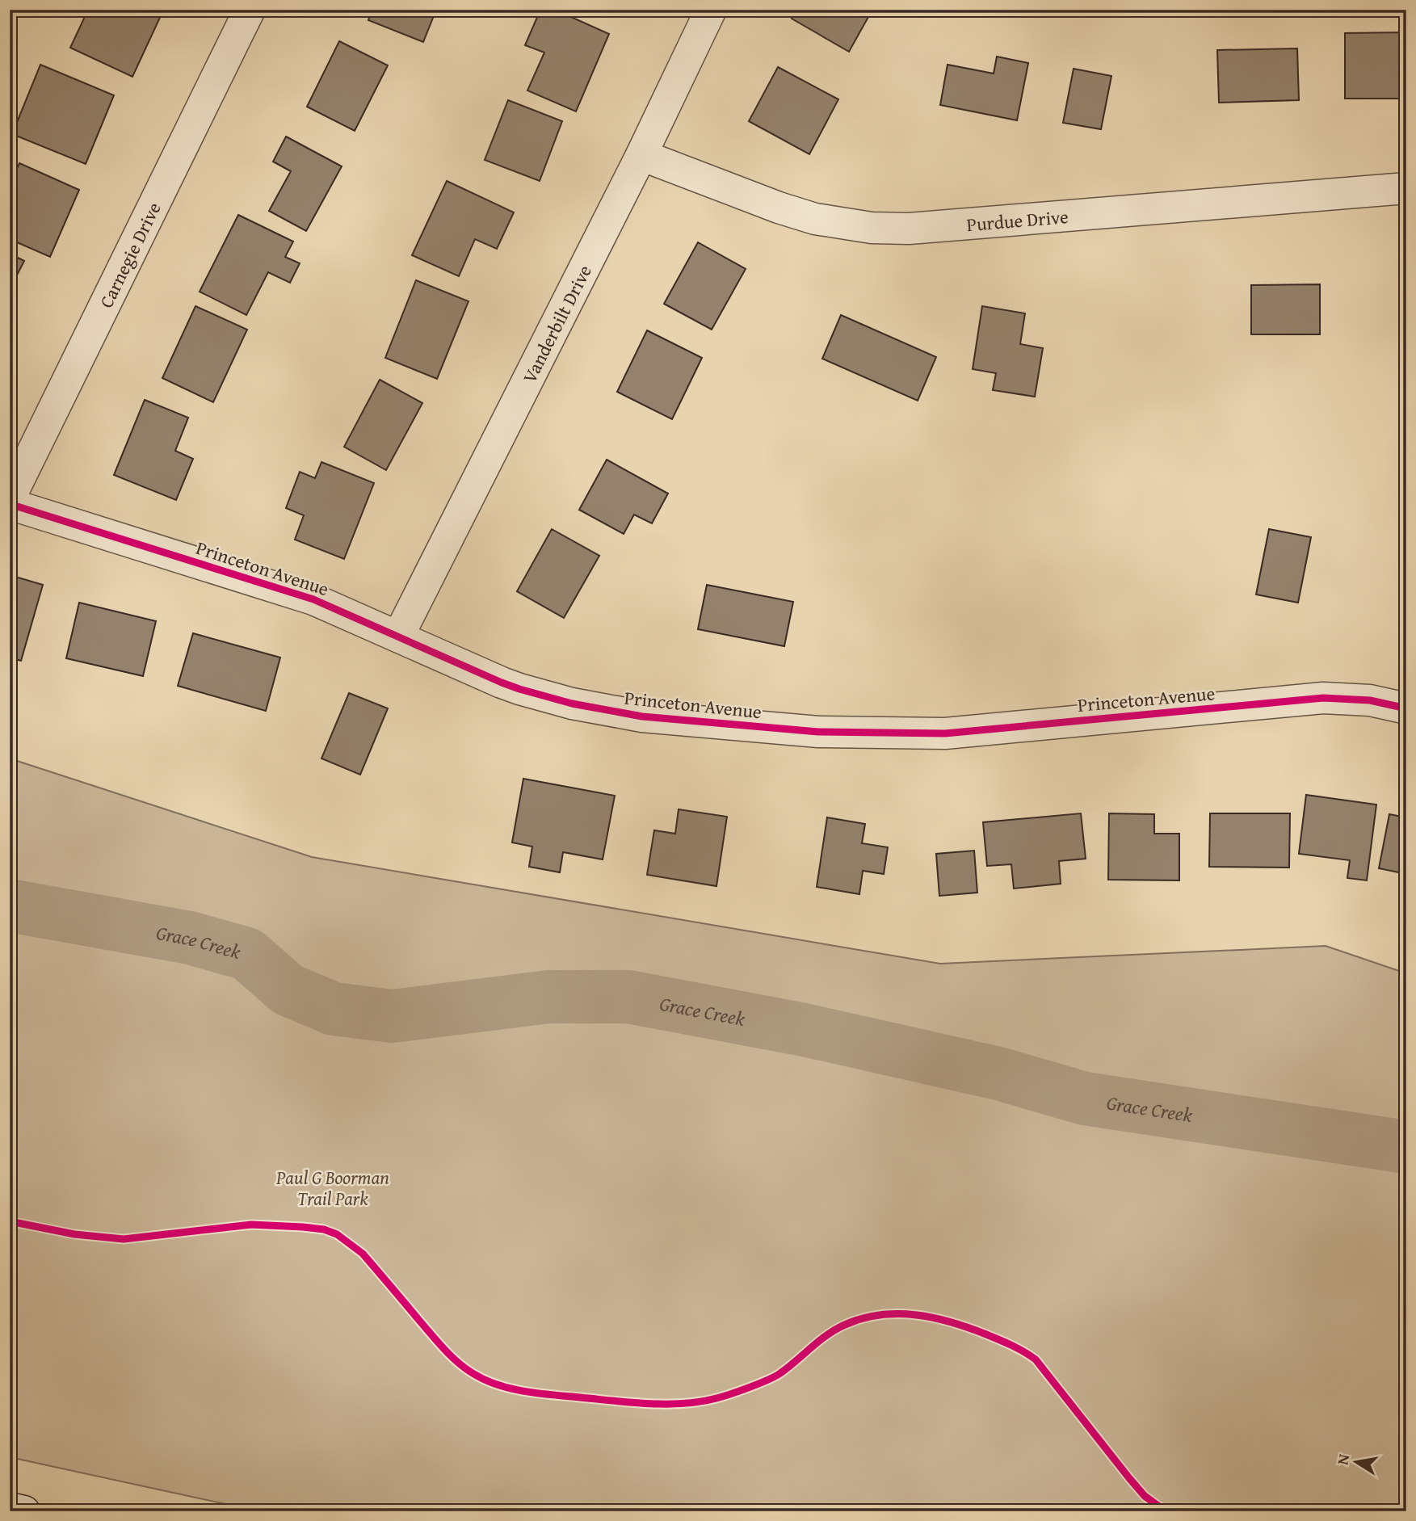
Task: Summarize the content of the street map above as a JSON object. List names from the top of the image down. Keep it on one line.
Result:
{"streets":{"street":["Purdue Drive","Carnegie Drive","Vanderbilt Drive","Princeton Avenue"]},"crossings":[["Purdue Drive","Vanderbilt Drive"],["Vanderbilt Drive","Princeton Avenue"]],"water":["Grace Creek"],"parks":["Paul G Boorman Trail Park"],"north":"left"}
